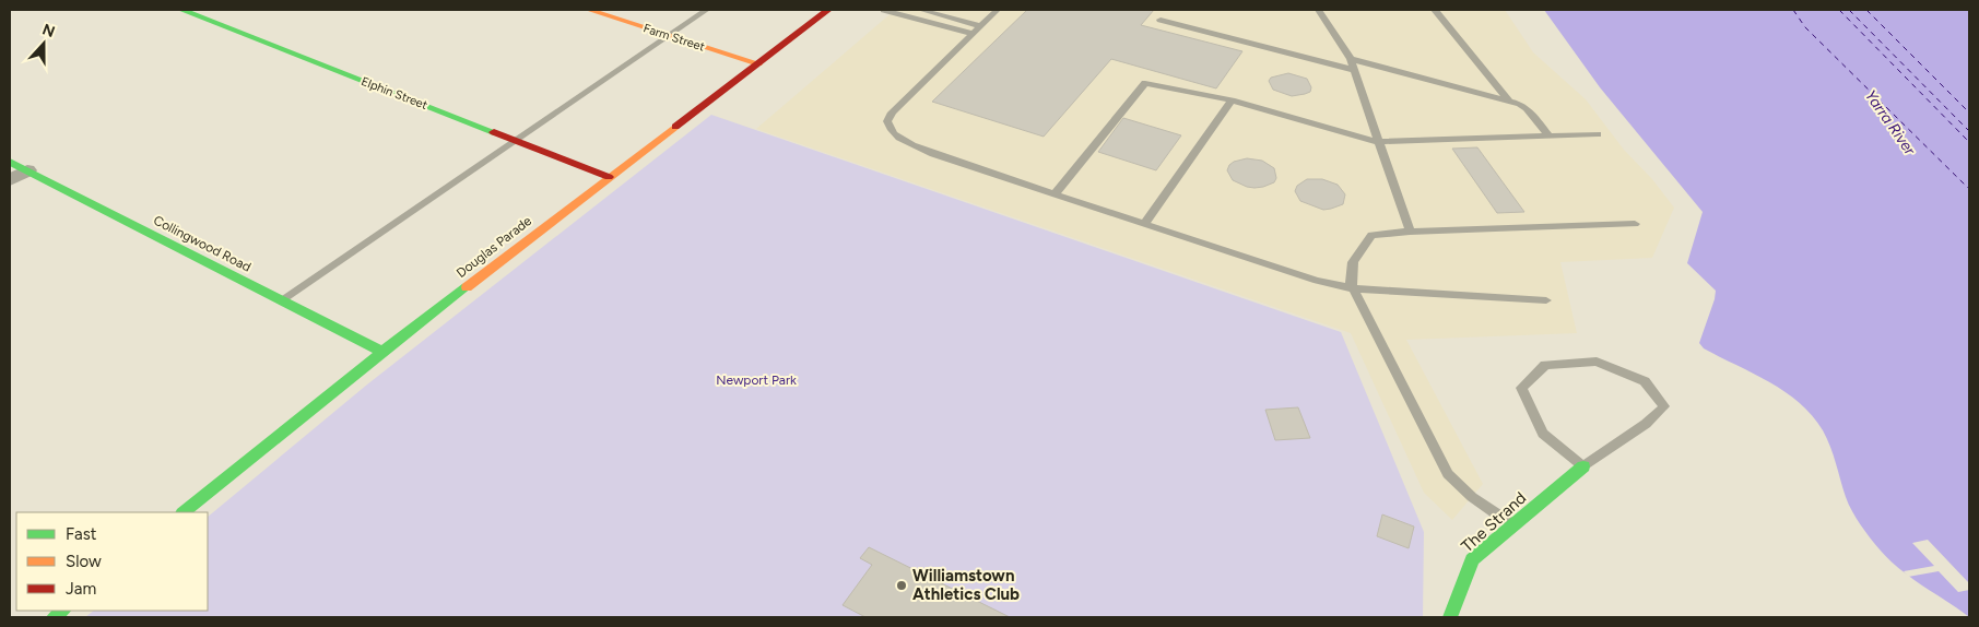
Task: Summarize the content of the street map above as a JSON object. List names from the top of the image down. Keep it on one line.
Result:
{"streets":{"street":["Farm Street","Elphin Street","Collingwood Road","Douglas Parade","The Strand"]},"crossings":[["Farm Street","Douglas Parade"],["Elphin Street","Douglas Parade"],["Collingwood Road","Douglas Parade"]],"water":["Yarra River"],"parks":["Newport Park"],"places":["Williamstown Athletics Club"],"legend":["Fast","Slow","Jam"],"north":"top"}
